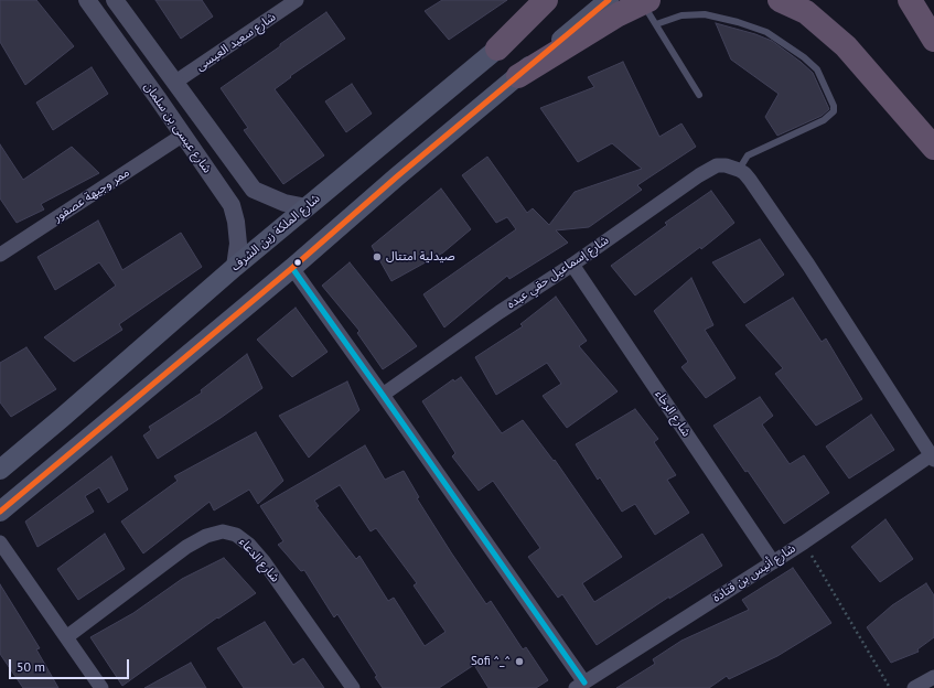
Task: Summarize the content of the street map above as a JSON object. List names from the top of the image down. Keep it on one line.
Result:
{"streets":{"main road":["شارع الملكة زين الشرف"],"street":["شارع سعيد العيسى","شارع عيسى بن سلمان","ممر وجيهة عصفور","شارع إسماعيل حقي عبده","شارع الرخاء","شارع الدعاء","شارع أنيس بن قتادة"]},"crossings":[["شارع سعيد العيسى","شارع عيسى بن سلمان"],["شارع عيسى بن سلمان","ممر وجيهة عصفور"],["شارع عيسى بن سلمان","شارع الملكة زين الشرف"],["شارع إسماعيل حقي عبده","شارع الرخاء"],["شارع الرخاء","شارع أنيس بن قتادة"]],"places":["صيدلية امتتال","Sofi ^_^"],"scale_bar":"50 m"}
